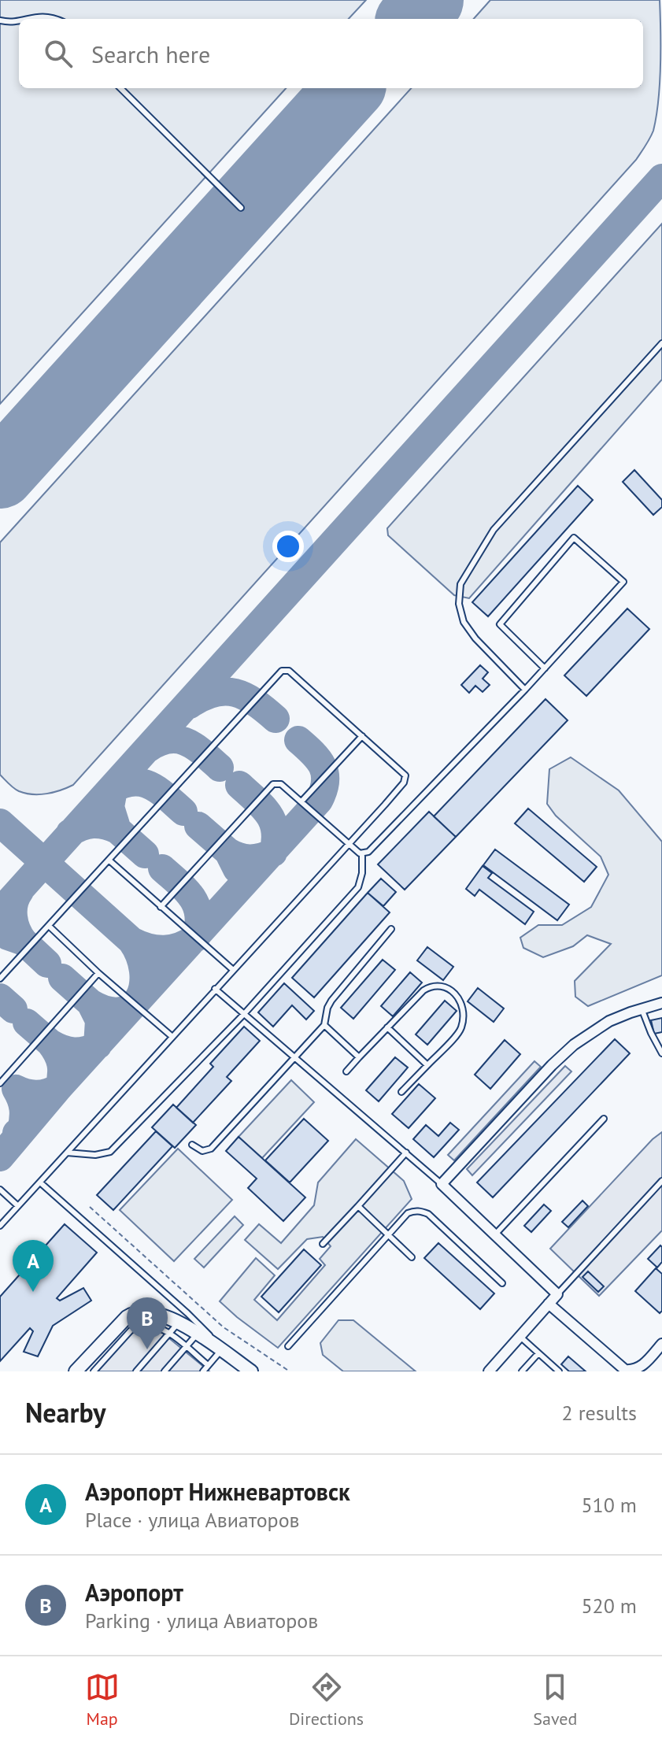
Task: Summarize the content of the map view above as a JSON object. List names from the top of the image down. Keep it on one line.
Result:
{"page":{"search":"Search here","pins":["A","B"],"heading":["Nearby","2 results"],"list":[{"mark":"A","name":"Аэропорт Нижневартовск","note":"Place · улица Авиаторов","value":"510 m"},{"mark":"B","name":"Аэропорт","note":"Parking · улица Авиаторов","value":"520 m"}],"nav":["Map","Directions","Saved"]}}
